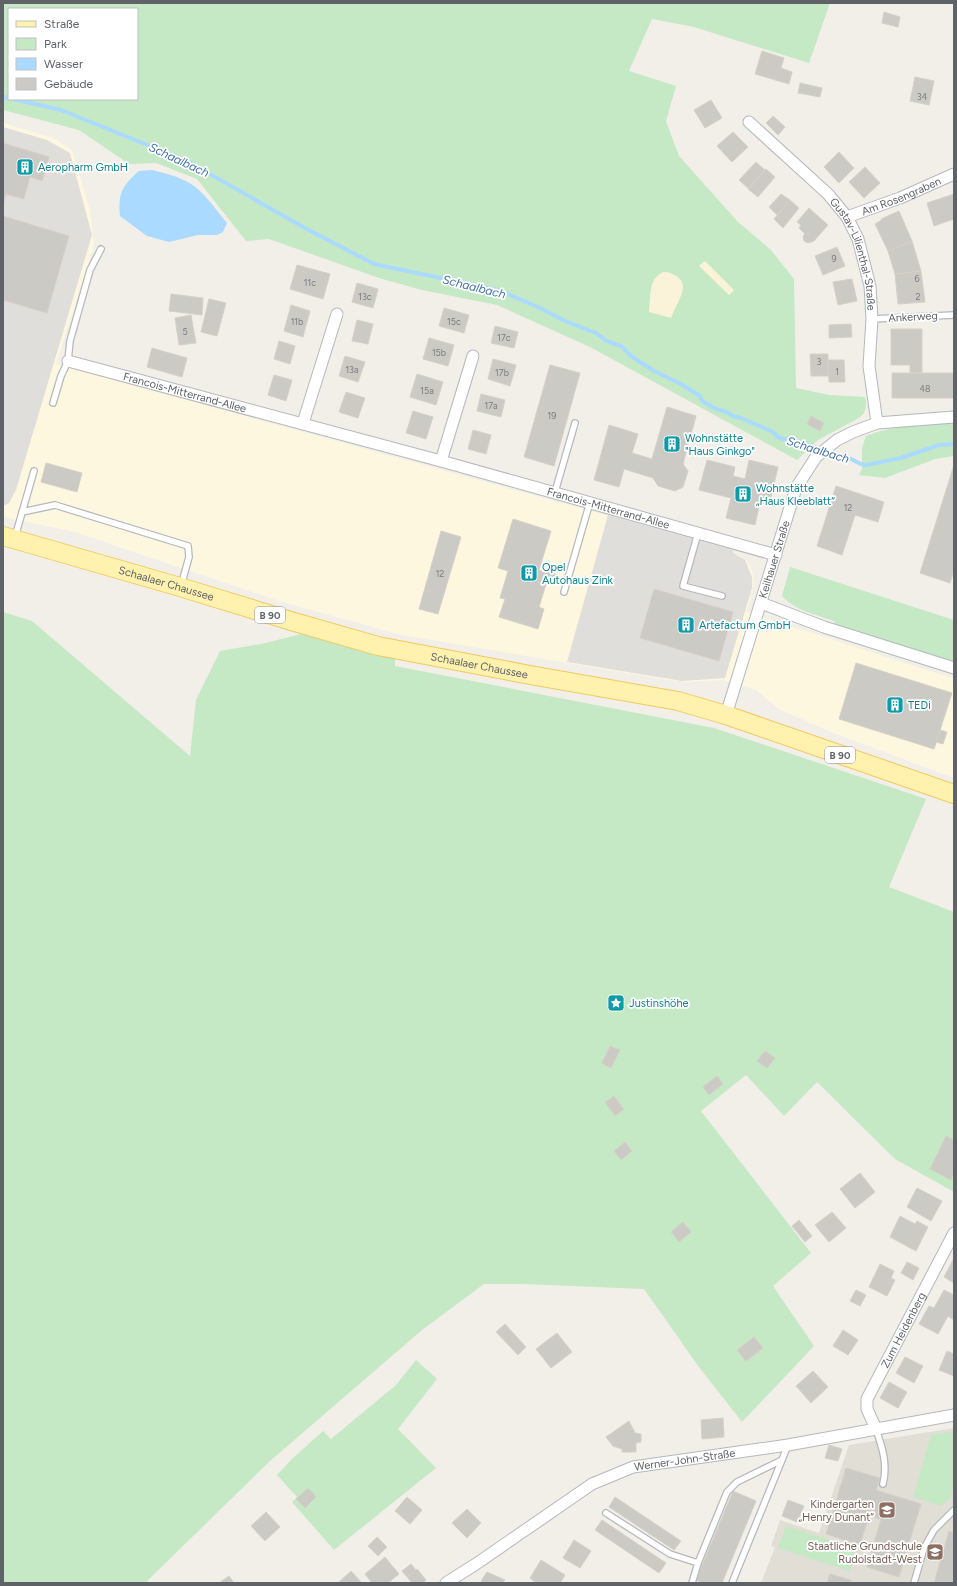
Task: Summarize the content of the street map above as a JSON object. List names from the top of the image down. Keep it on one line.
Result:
{"streets":{"main road":["Schaalaer Chaussee","B 90"],"street":["Am Rosengraben","Gustav-Lilienthal-Straße","Francois-Mitterrand-Allee","Keilhauer Straße","Zum Heidenberg","Werner-John-Straße"],"lane":["Ankerweg"]},"crossings":[["Am Rosengraben","Gustav-Lilienthal-Straße"],["Gustav-Lilienthal-Straße","Ankerweg"],["Gustav-Lilienthal-Straße","Keilhauer Straße"],["Francois-Mitterrand-Allee","Keilhauer Straße"],["Keilhauer Straße","Schaalaer Chaussee"],["Zum Heidenberg","Werner-John-Straße"]],"water":["Schaalbach"],"places":{"building":["Aeropharm GmbH","Wohnstätte \"Haus Ginkgo\"","Wohnstätte „Haus Kleeblatt“","Opel Autohaus Zink","Artefactum GmbH","TEDi"],"place":["Justinshöhe"],"school or university":["Kindergarten „Henry Dunant“","Staatliche Grundschule Rudolstadt-West"]},"house_numbers":["34","9","6","11c","13c","2","11b","15c","5","17c","15b","3","13a","1","17b","48","15a","17a","19","12","12"],"legend":["Straße","Park","Wasser","Gebäude"]}
